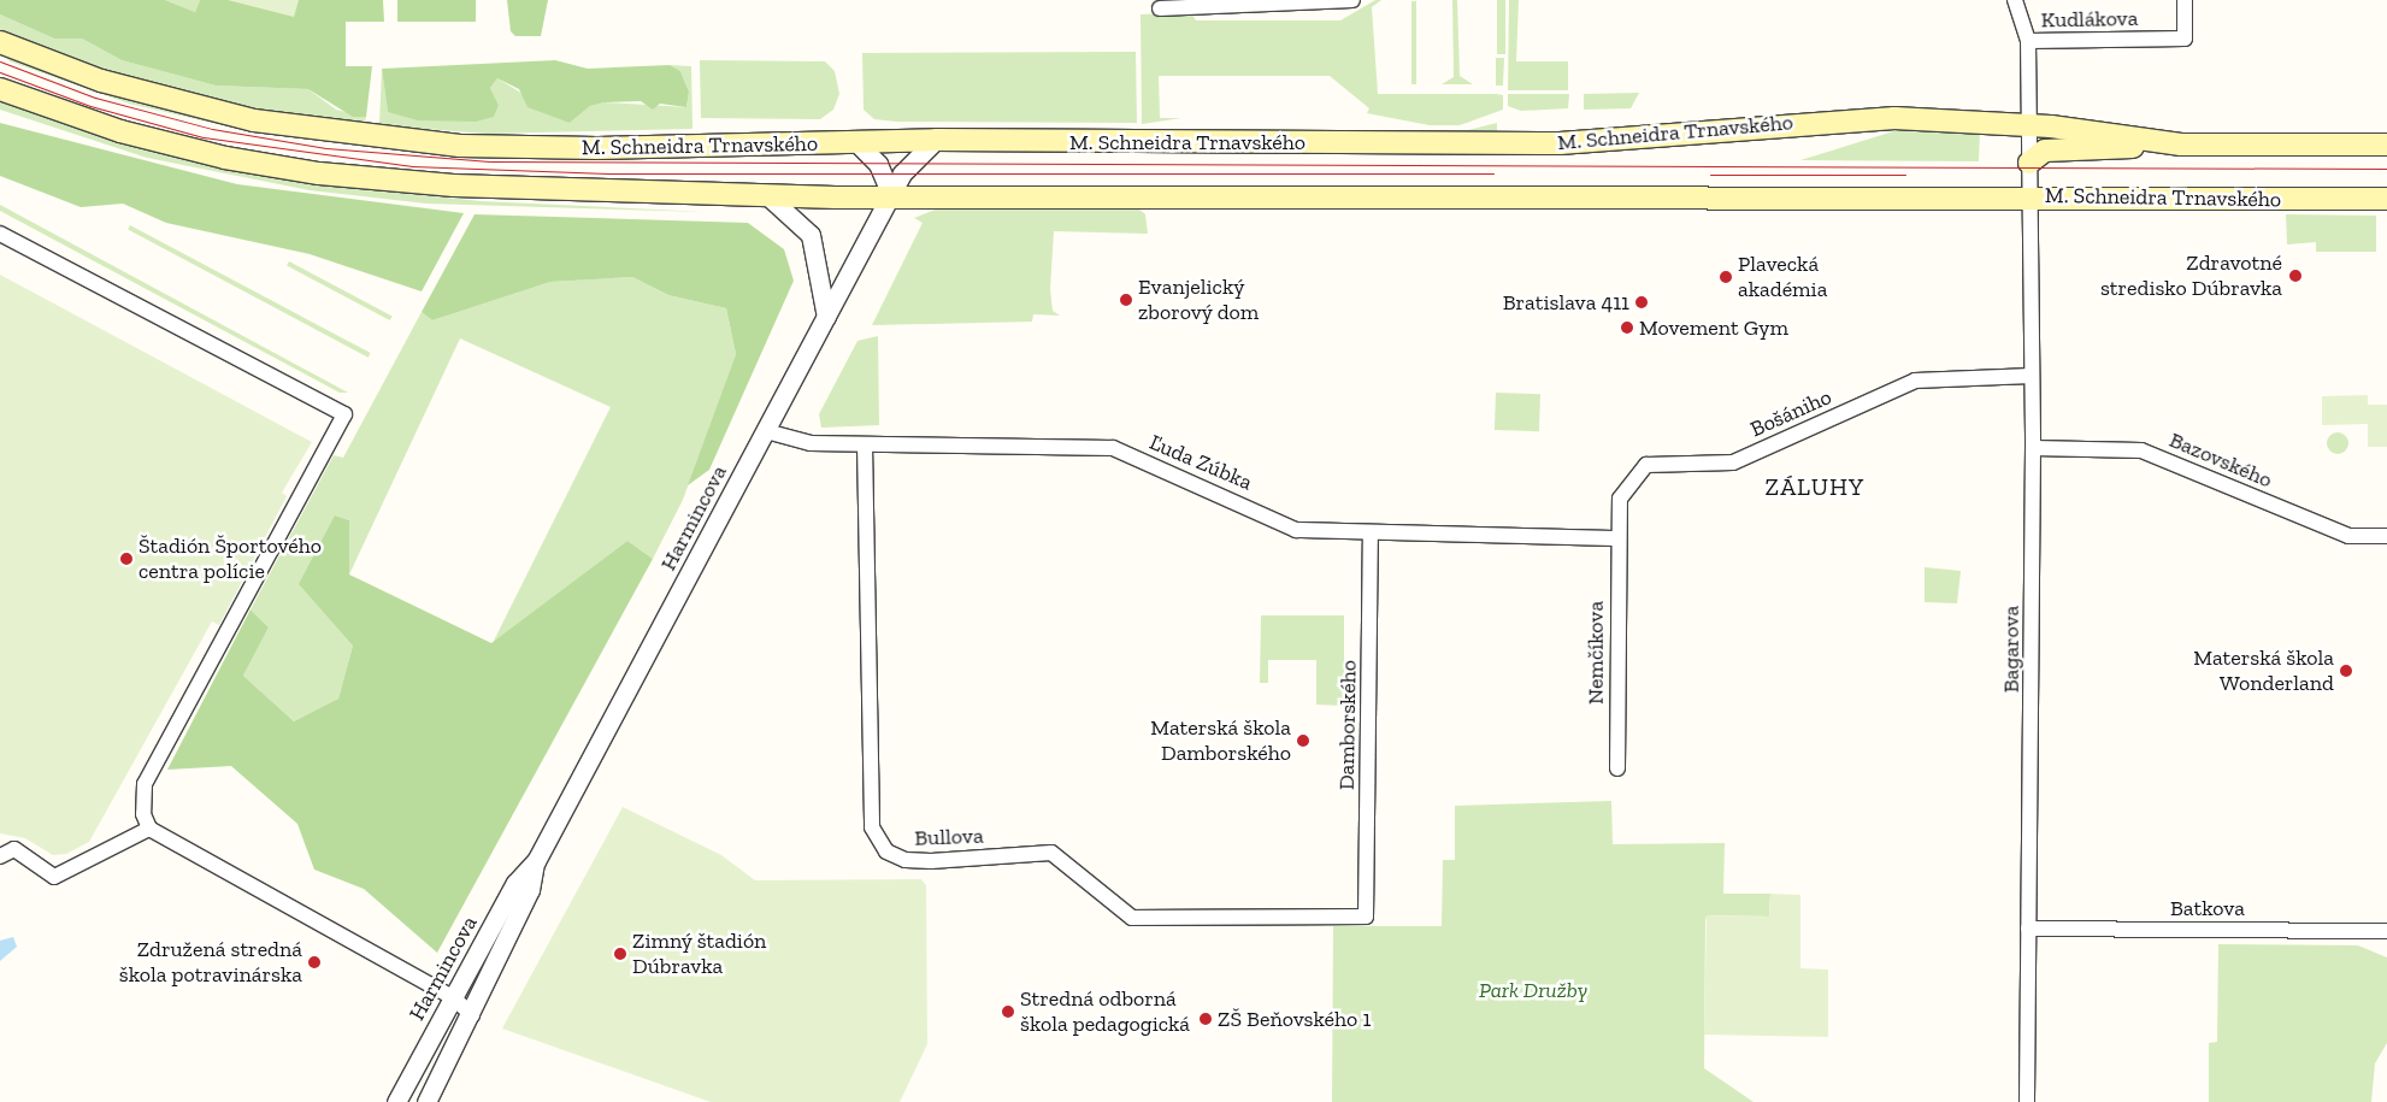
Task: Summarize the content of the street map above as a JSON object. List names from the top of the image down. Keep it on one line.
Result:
{"streets":{"main road":["M. Schneidra Trnavského"],"street":["Kudlákova","Bošániho","Bazovského","Ľuda Zúbka","Harmincova","Bagarova","Nemčíkova","Damborského","Bullova","Batkova"]},"crossings":[["Kudlákova","Bagarova"],["M. Schneidra Trnavského","Harmincova"],["M. Schneidra Trnavského","Bagarova"],["Bošániho","Ľuda Zúbka"],["Bošániho","Bagarova"],["Bošániho","Nemčíkova"],["Bazovského","Bagarova"],["Ľuda Zúbka","Harmincova"],["Ľuda Zúbka","Nemčíkova"],["Ľuda Zúbka","Damborského"],["Ľuda Zúbka","Bullova"],["Bagarova","Batkova"],["Damborského","Bullova"]],"districts":["ZÁLUHY"],"parks":["Park Družby"],"places":["Zdravotné stredisko Dúbravka","Plavecká akadémia","Evanjelický zborový dom","Bratislava 411","Movement Gym","Štadión Športového centra polície","Materská škola Wonderland","Materská škola Damborského","Zimný štadión Dúbravka","Združená stredná škola potravinárska","Stredná odborná škola pedagogická","ZŠ Beňovského 1"]}
